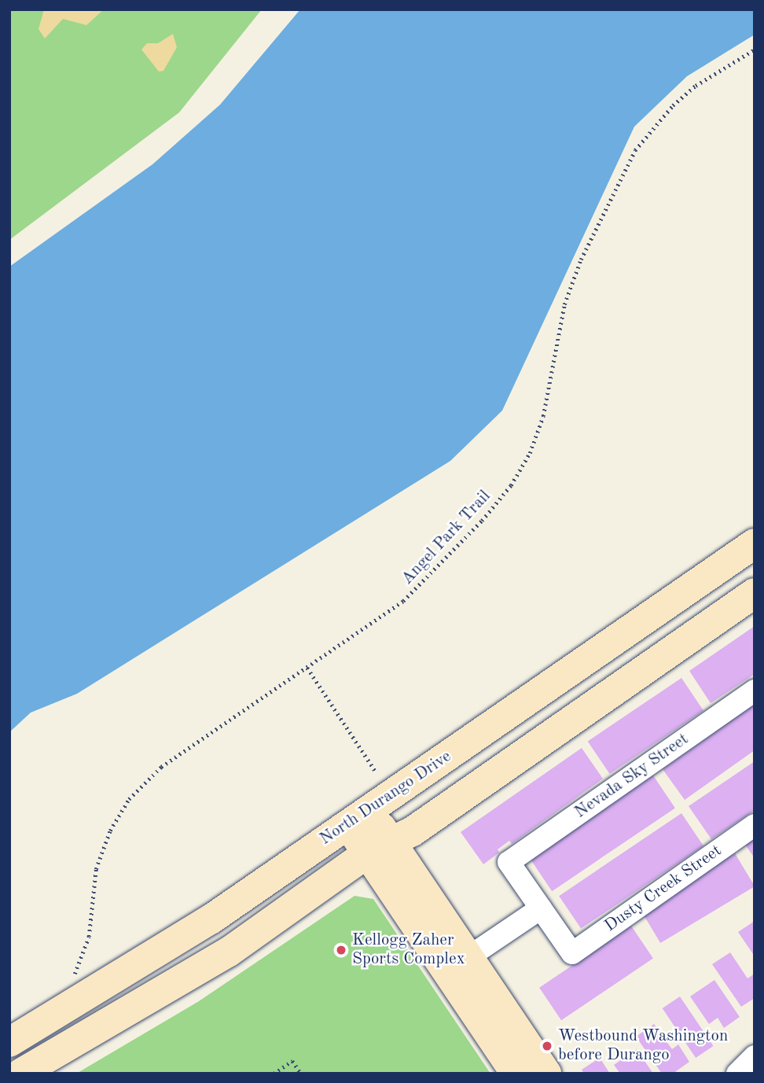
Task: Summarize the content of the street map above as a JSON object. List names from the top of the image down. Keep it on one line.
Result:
{"streets":{"main road":["North Durango Drive"],"street":["Nevada Sky Street","Dusty Creek Street"],"path":["Angel Park Trail"]},"crossings":[["Nevada Sky Street","Dusty Creek Street"]],"places":["Kellogg Zaher Sports Complex","Westbound Washington before Durango"]}
